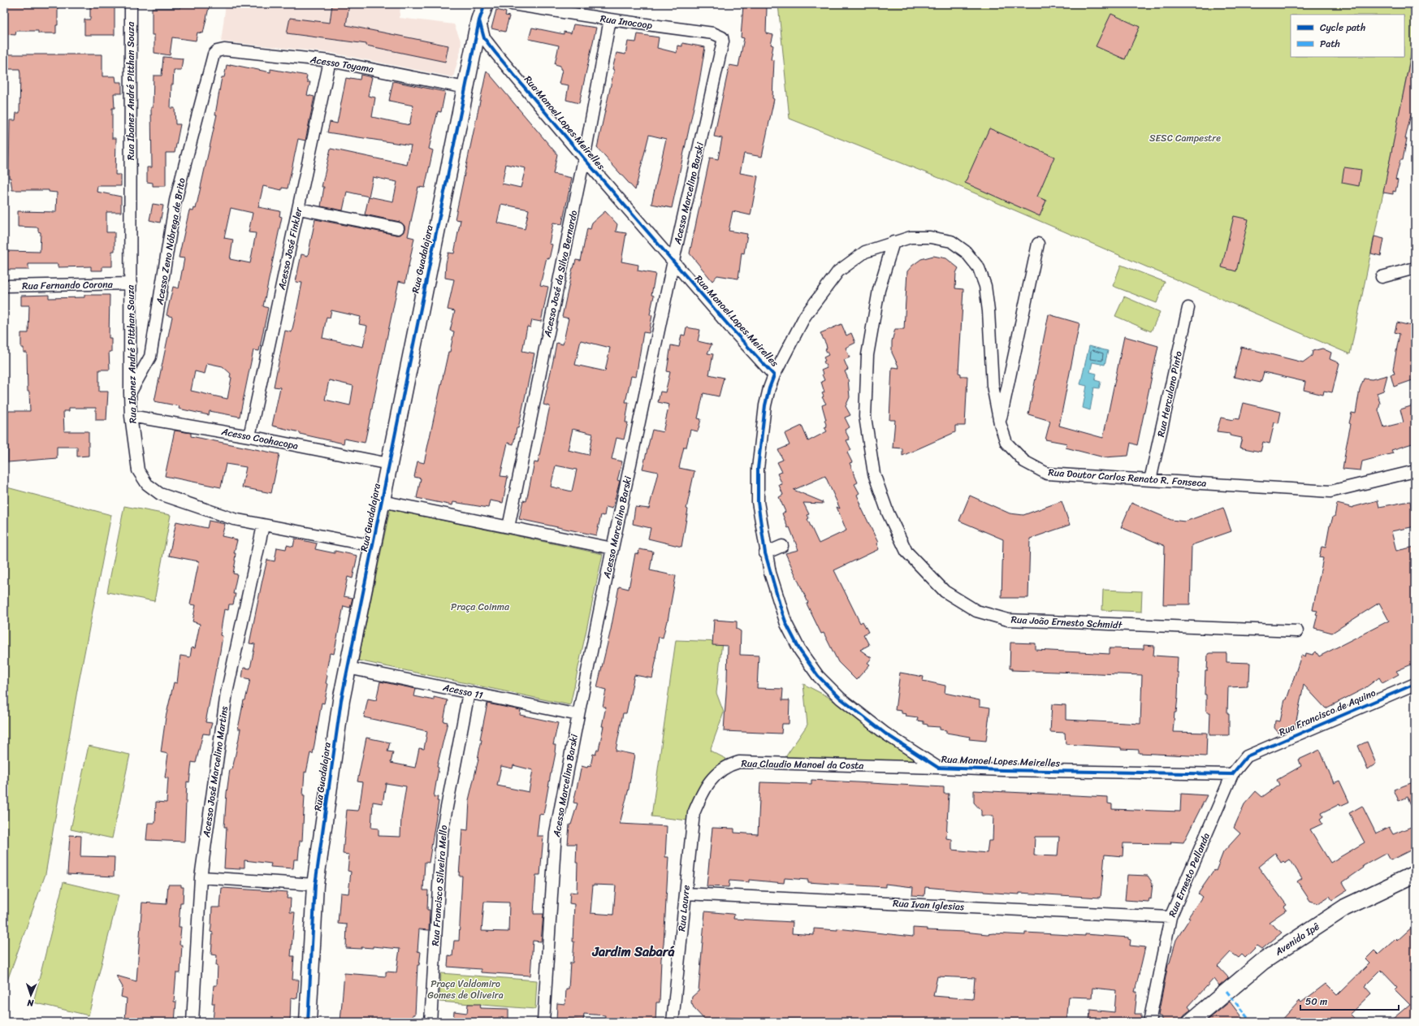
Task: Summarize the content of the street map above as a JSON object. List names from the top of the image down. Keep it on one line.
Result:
{"streets":{"main road":["Rua Guadalajara","Avenida Ipê"],"street":["Rua Inocoop","Acesso Toyama","Rua Ibanez André Pitthan Souza","Rua Manoel Lopes Meirelles","Acesso Marcelino Barski","Acesso Zeno Nóbrega de Brito","Acesso José Finkler","Acesso José da Silva Bernardo","Rua Fernando Corona","Rua Herculano Pinto","Acesso Coohacopa","Rua Doutor Carlos Renato R. Fonseca","Rua João Ernesto Schmidt","Acesso 11","Rua Francisco de Aquino","Rua Claudio Manoel da Costa","Acesso José Marcelino Martins","Rua Ernesto Pellanda","Rua Francisco Silveira Mello","Rua Ivan Iglesias","Rua Louvre"]},"crossings":[["Rua Inocoop","Acesso Marcelino Barski"],["Rua Inocoop","Acesso José da Silva Bernardo"],["Acesso Toyama","Acesso Zeno Nóbrega de Brito"],["Acesso Toyama","Acesso José Finkler"],["Acesso Toyama","Rua Guadalajara"],["Rua Ibanez André Pitthan Souza","Acesso Zeno Nóbrega de Brito"],["Rua Ibanez André Pitthan Souza","Rua Guadalajara"],["Rua Ibanez André Pitthan Souza","Rua Fernando Corona"],["Rua Ibanez André Pitthan Souza","Acesso Coohacopa"],["Rua Ibanez André Pitthan Souza","Acesso José Marcelino Martins"],["Rua Manoel Lopes Meirelles","Acesso Marcelino Barski"],["Rua Manoel Lopes Meirelles","Rua Guadalajara"],["Rua Manoel Lopes Meirelles","Acesso José da Silva Bernardo"],["Rua Manoel Lopes Meirelles","Rua Doutor Carlos Renato R. Fonseca"],["Rua Manoel Lopes Meirelles","Rua Claudio Manoel da Costa"],["Rua Manoel Lopes Meirelles","Rua Ernesto Pellanda"],["Acesso Marcelino Barski","Acesso 11"],["Acesso José Finkler","Acesso Coohacopa"],["Rua Guadalajara","Acesso Coohacopa"],["Rua Guadalajara","Acesso 11"],["Rua Herculano Pinto","Rua Doutor Carlos Renato R. Fonseca"],["Rua Doutor Carlos Renato R. Fonseca","Rua João Ernesto Schmidt"],["Acesso 11","Rua Francisco Silveira Mello"],["Rua Francisco de Aquino","Rua Ernesto Pellanda"],["Rua Claudio Manoel da Costa","Rua Louvre"],["Rua Ernesto Pellanda","Rua Ivan Iglesias"],["Rua Ivan Iglesias","Rua Louvre"]],"districts":["Jardim Sabará"],"parks":["SESC Campestre","Praça Coinma","Praça Valdomiro Gomes de Oliveira"],"legend":["Cycle path","Path"],"scale_bar":"50 m","north":"bottom"}
